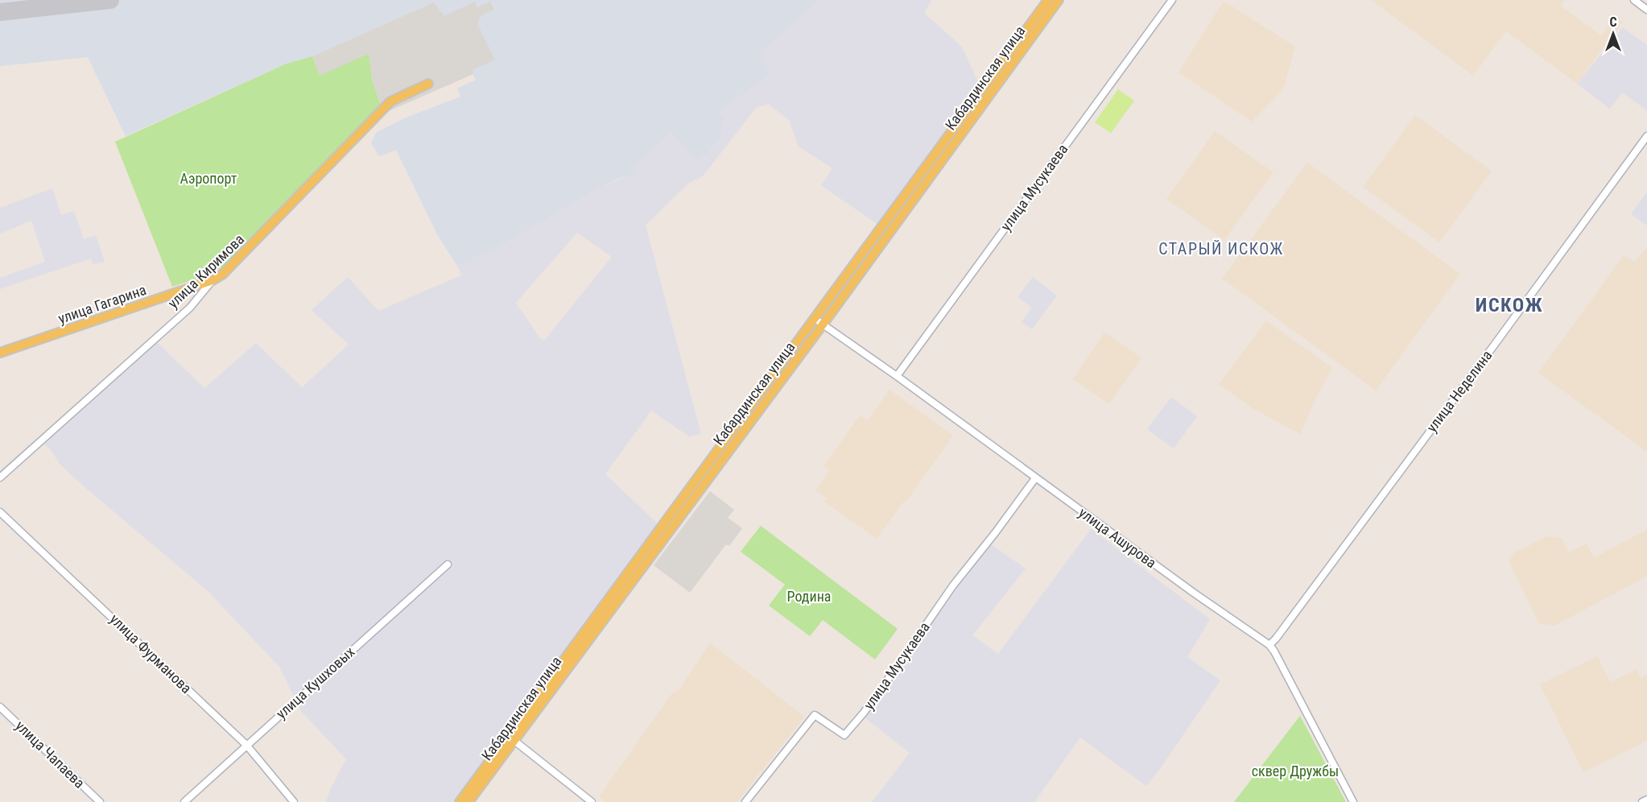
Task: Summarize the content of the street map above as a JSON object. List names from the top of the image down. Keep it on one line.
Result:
{"streets":{"main road":["Кабардинская улица","улица Киримова","улица Гагарина"],"street":["улица Мусукаева","улица Неделина","улица Ашурова","улица Фурманова","улица Кушховых","улица Чапаева"]},"crossings":[["Кабардинская улица","улица Ашурова"],["улица Мусукаева","улица Ашурова"],["улица Киримова","улица Гагарина"],["улица Неделина","улица Ашурова"],["улица Фурманова","улица Кушховых"]],"districts":["СТАРЫЙ ИСКОЖ","ИСКОЖ"],"parks":["Аэропорт","Родина","сквер Дружбы"],"north":"top"}
